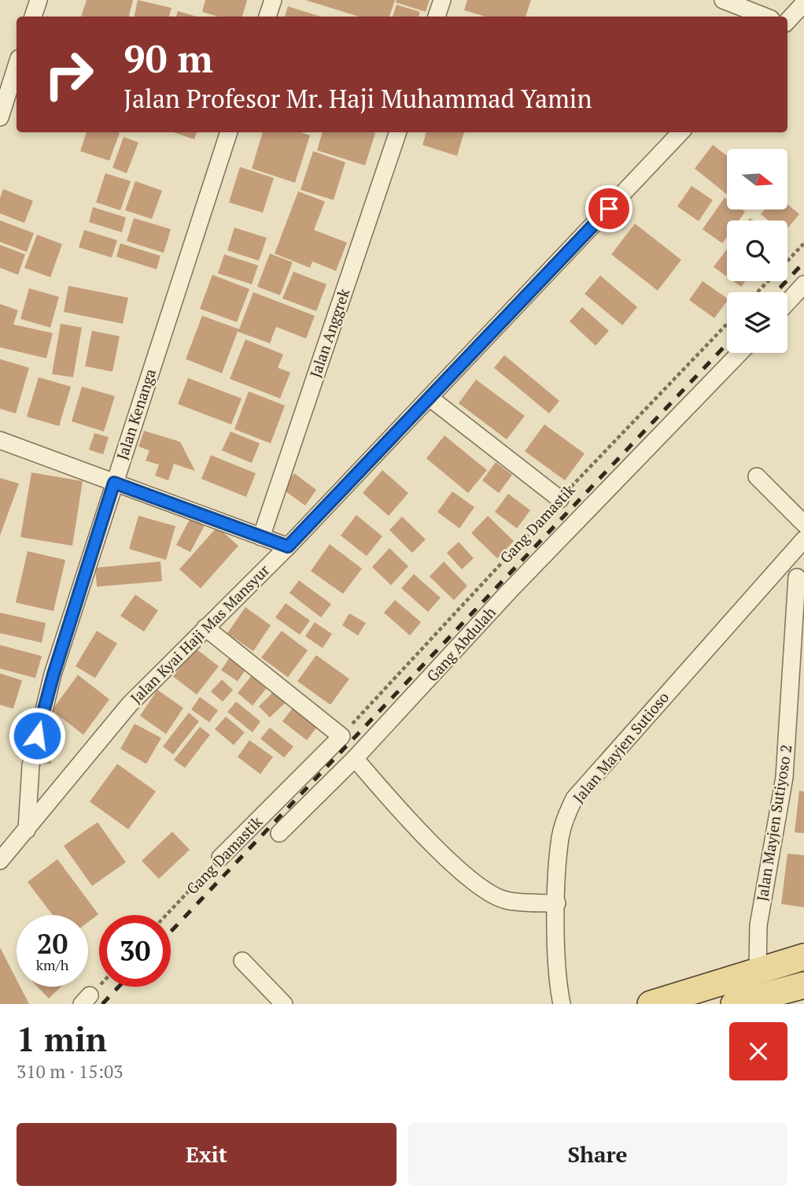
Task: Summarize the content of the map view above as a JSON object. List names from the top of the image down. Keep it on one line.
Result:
{"streets":{"street":["Jalan Anggrek","Jalan Kenanga","Gang Damastik","Jalan Kyai Haji Mas Mansyur","Gang Abdulah","Jalan Mayjen Sutioso","Jalan Mayjen Sutiyoso 2"]},"crossings":[["Jalan Kenanga","Jalan Kyai Haji Mas Mansyur"]],"north":"right","page":{"turn":["90 m","Jalan Profesor Mr. Haji Muhammad Yamin"],"speed":"20 km/h","limit":"30","heading":["1 min","310 m · 15:03"],"buttons":["Exit","Share"]}}
